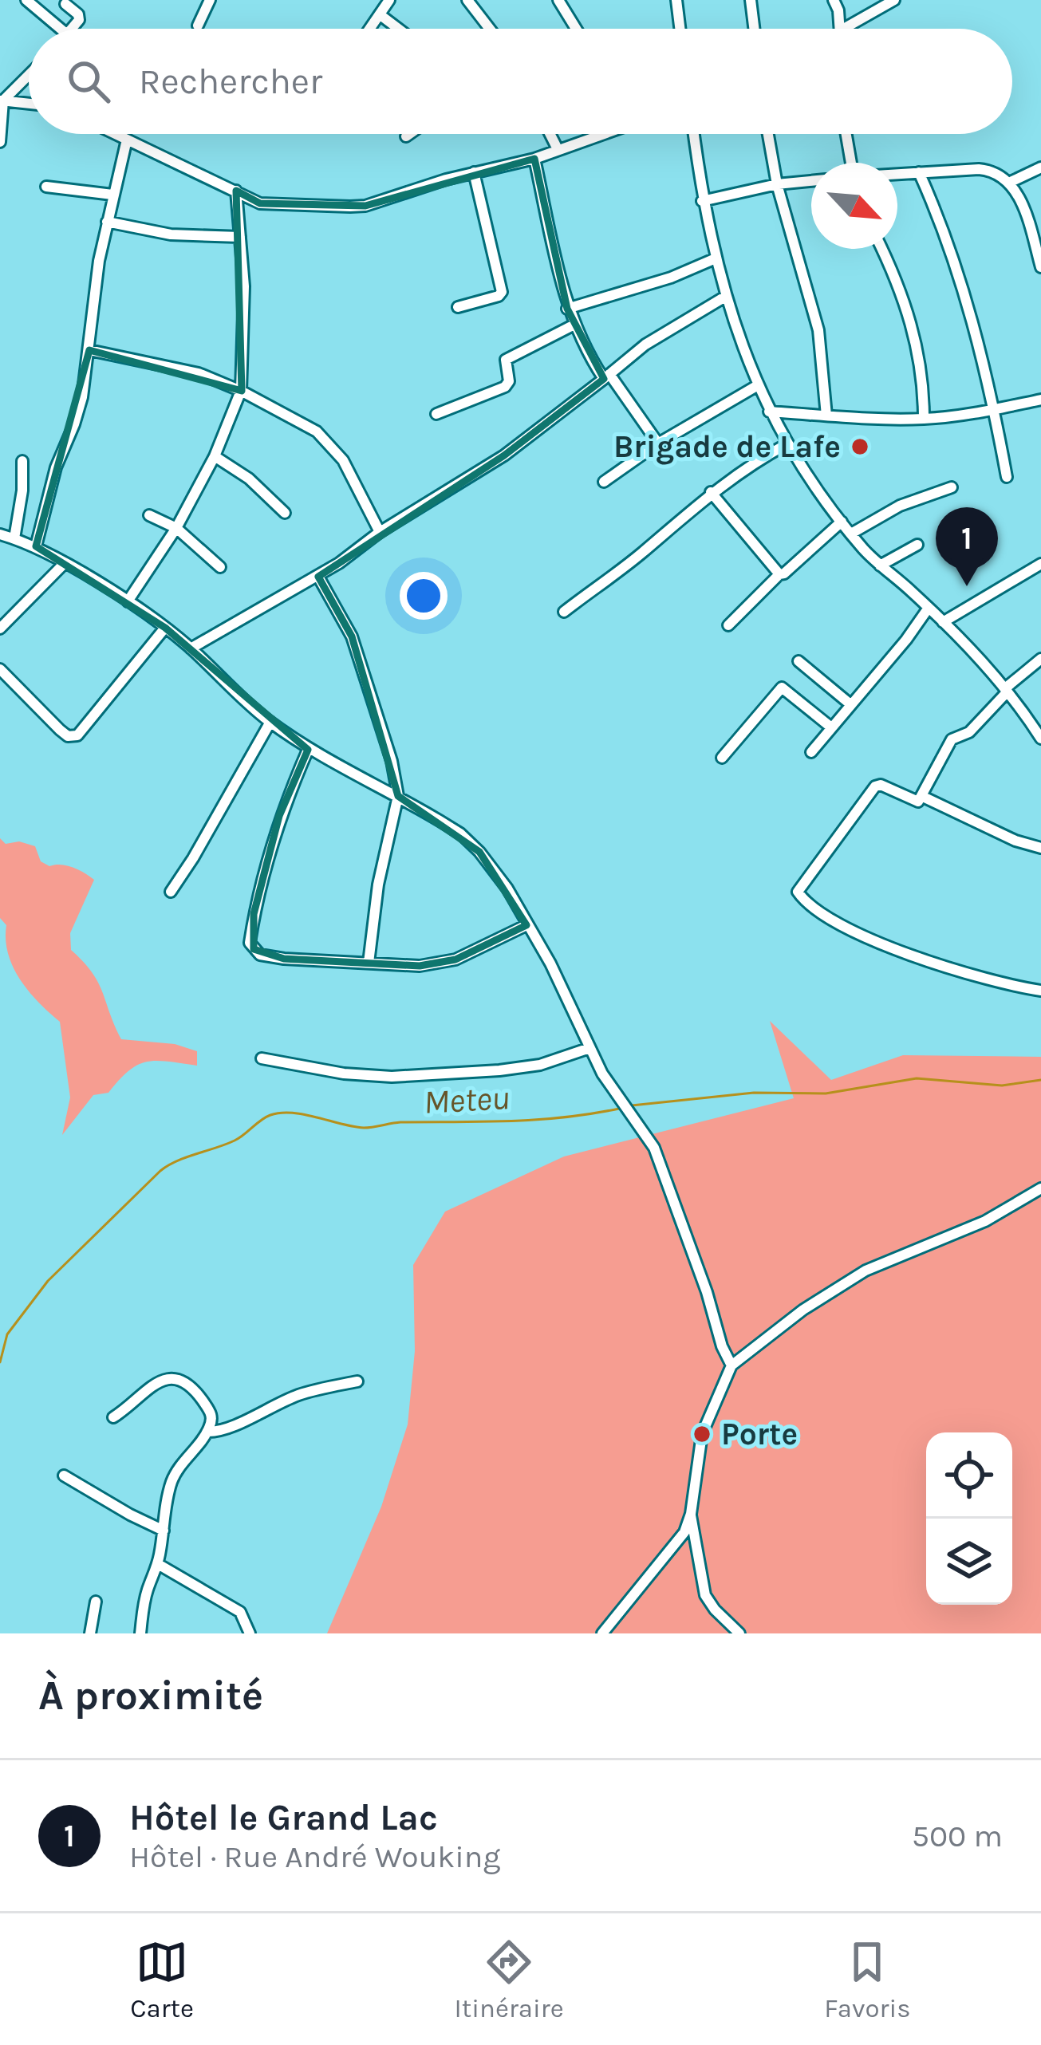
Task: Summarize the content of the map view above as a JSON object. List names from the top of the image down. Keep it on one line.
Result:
{"water":["Meteu"],"places":["Brigade de Lafe","Porte"],"north":"bottom right","page":{"search":"Rechercher","pins":"1","heading":"À proximité","list":[{"mark":"1","name":"Hôtel le Grand Lac","note":"Hôtel · Rue André Wouking","value":"500 m"}],"nav":["Carte","Itinéraire","Favoris"]}}
